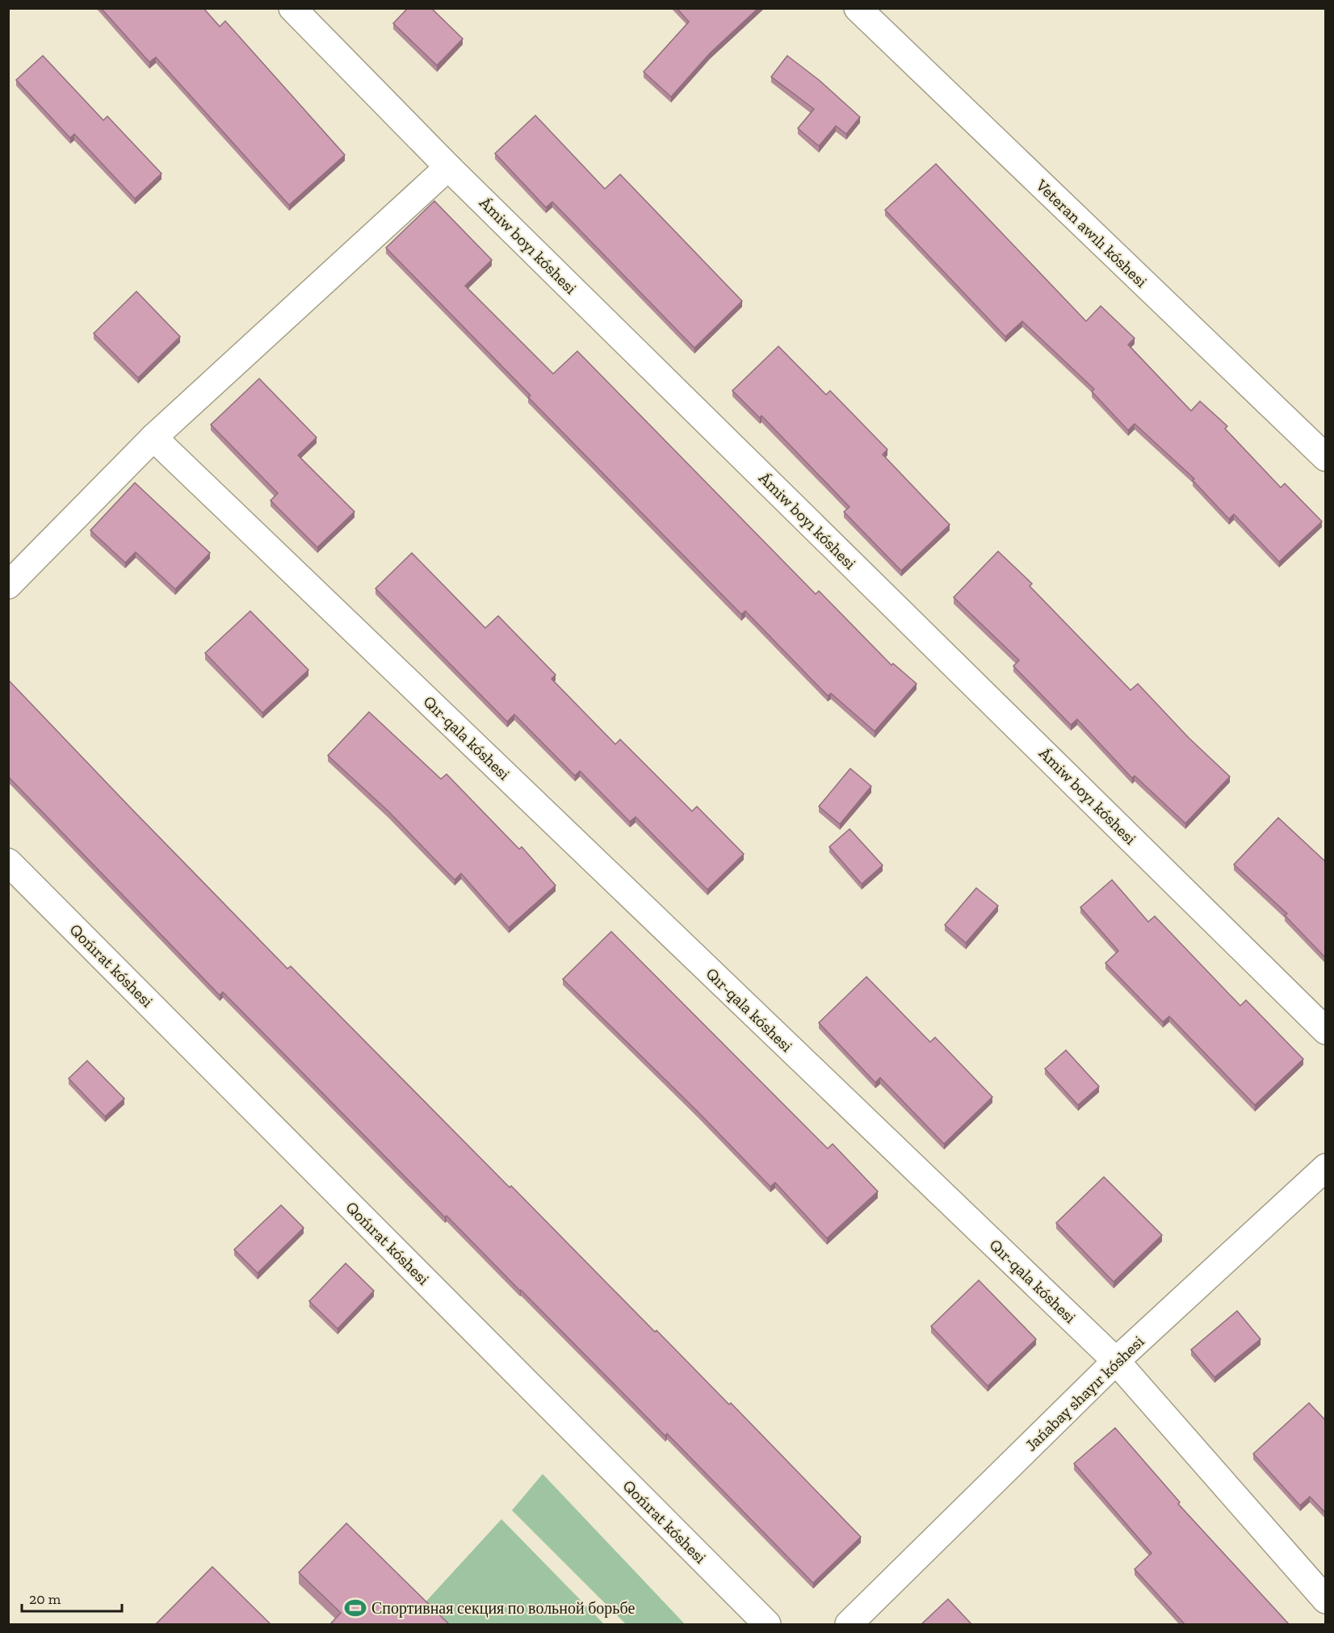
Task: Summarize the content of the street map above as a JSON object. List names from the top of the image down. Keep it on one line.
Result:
{"streets":{"street":["Veteran awılı kóshesi","Ámiw boyı kóshesi","Qır-qala kóshesi","Qońırat kóshesi","Jańabay shayır kóshesi"]},"crossings":[["Qır-qala kóshesi","Jańabay shayır kóshesi"]],"places":{"sports":["Спортивная секция по вольной борьбе"]},"scale_bar":"20 m"}
